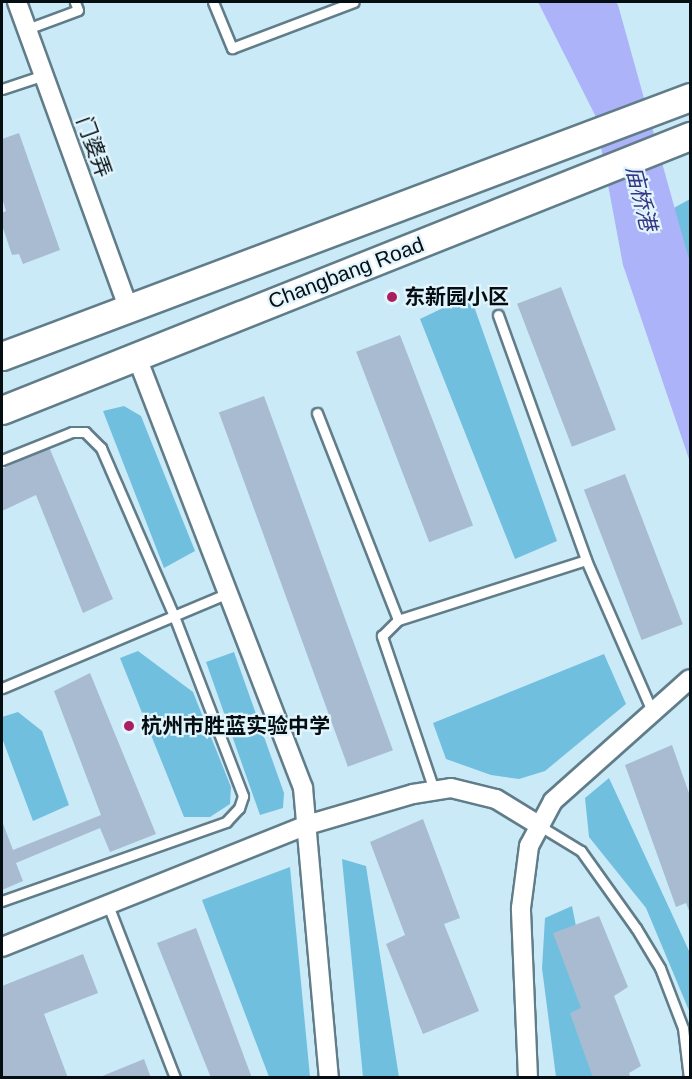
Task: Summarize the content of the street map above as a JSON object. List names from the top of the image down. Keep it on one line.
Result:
{"streets":{"main road":["Changbang Road"],"street":["门婆弄"]},"water":["庙桥港"],"places":["东新园小区","杭州市胜蓝实验中学"]}
